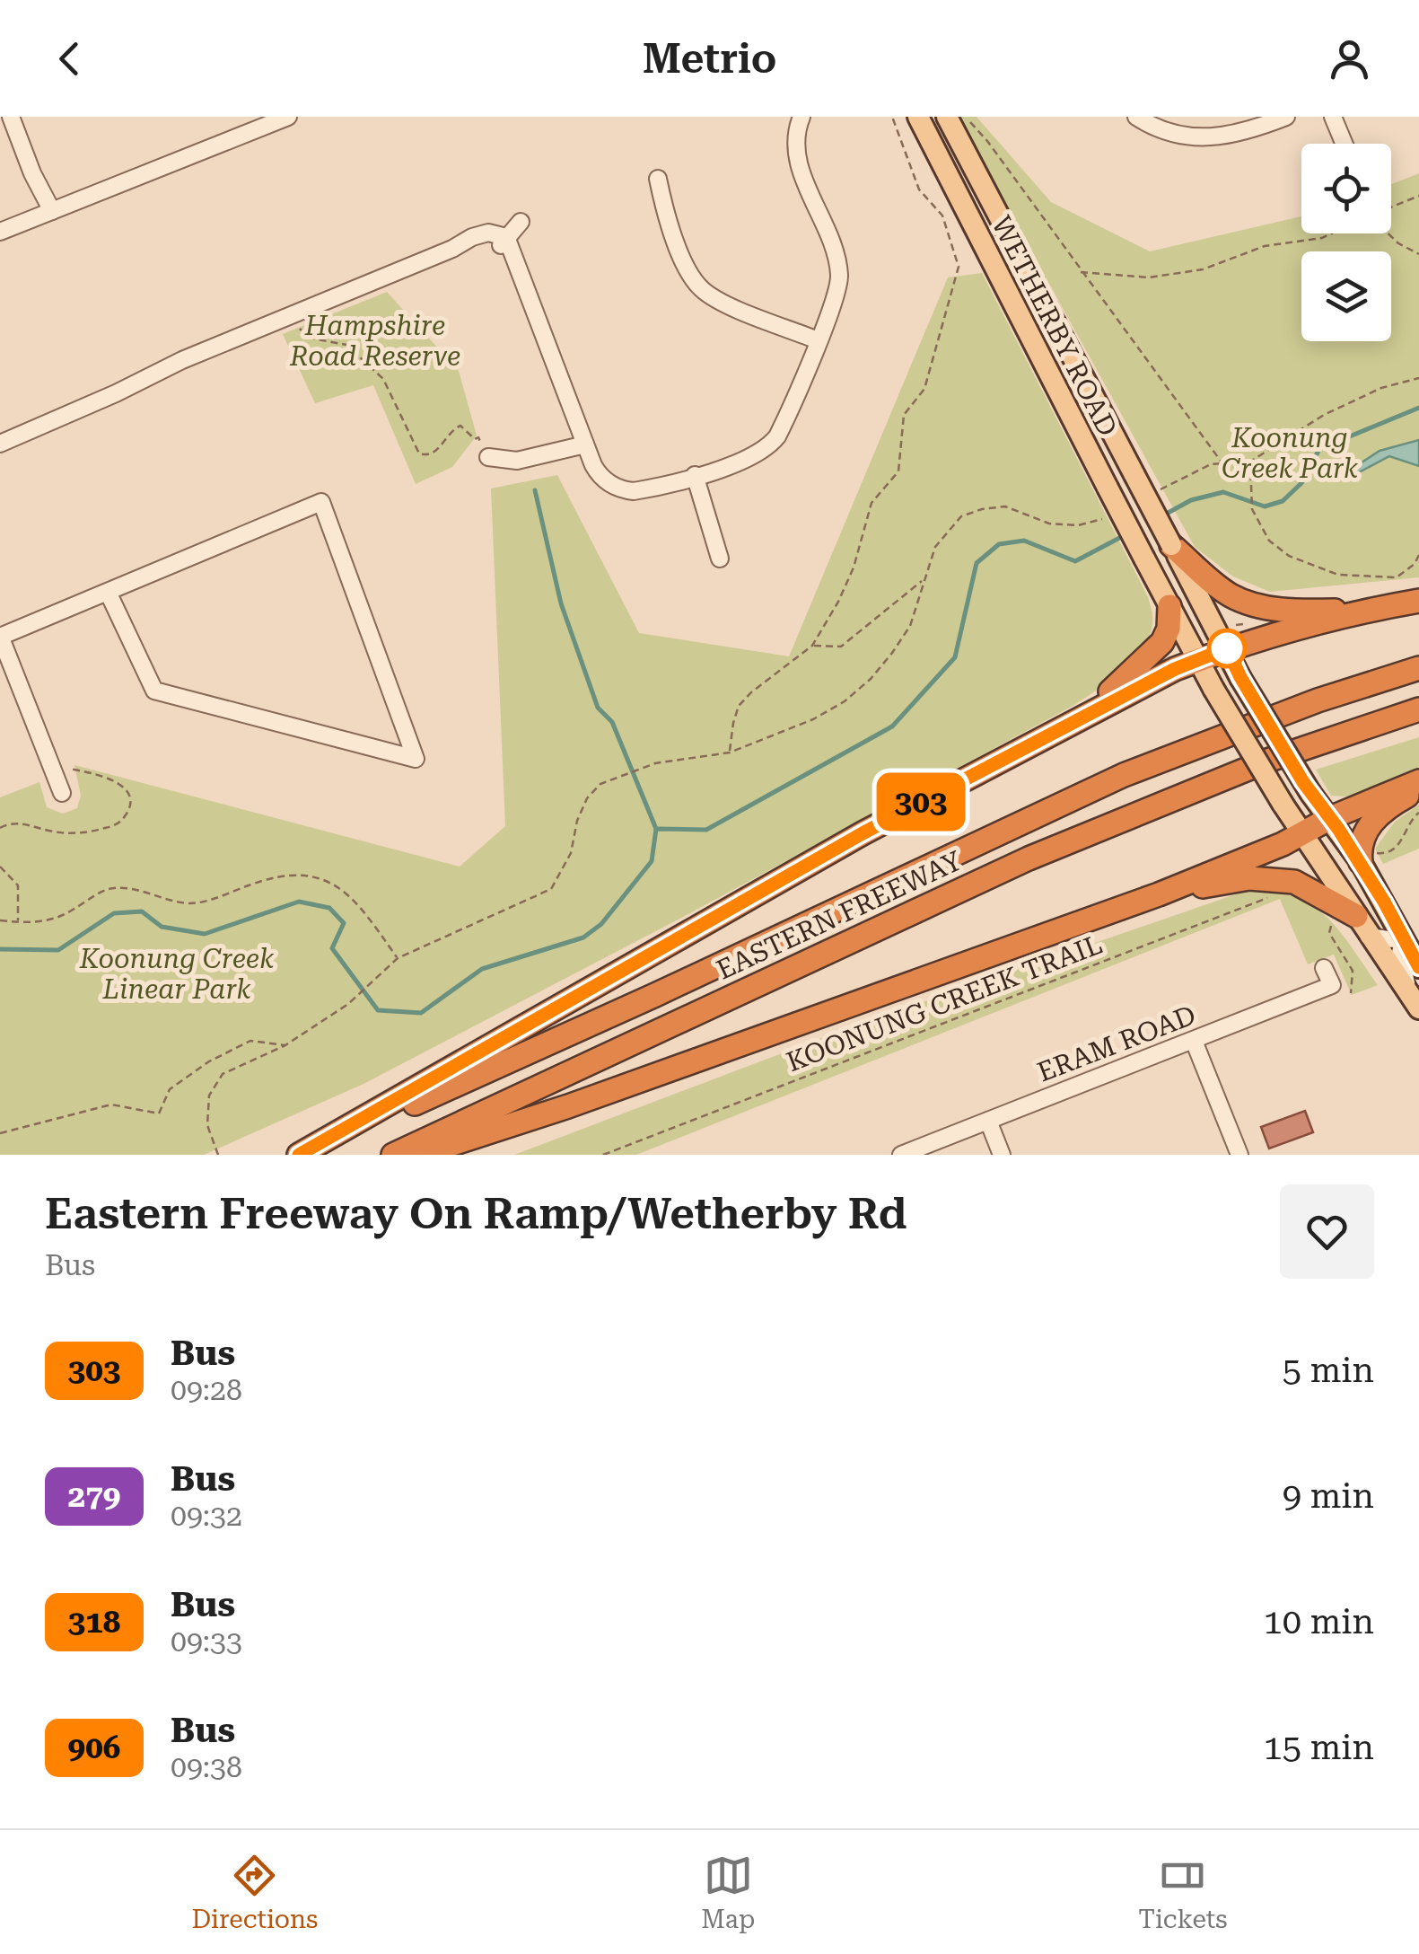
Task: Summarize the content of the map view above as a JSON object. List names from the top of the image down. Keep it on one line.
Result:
{"streets":{"highway":["EASTERN FREEWAY"],"main road":["WETHERBY ROAD"],"street":["ERAM ROAD"],"path":["KOONUNG CREEK TRAIL"]},"parks":["Hampshire Road Reserve","Koonung Creek Park","Koonung Creek Linear Park"],"lines":["bus line 303"],"page":{"header":"Metrio","on_map":"303","heading":["Eastern Freeway On Ramp/Wetherby Rd","Bus"],"list":[{"mark":"303","name":"Bus","note":"09:28","value":"5 min"},{"mark":"279","name":"Bus","note":"09:32","value":"9 min"},{"mark":"318","name":"Bus","note":"09:33","value":"10 min"},{"mark":"906","name":"Bus","note":"09:38","value":"15 min"}],"tabs":["Directions","Map","Tickets"]}}
